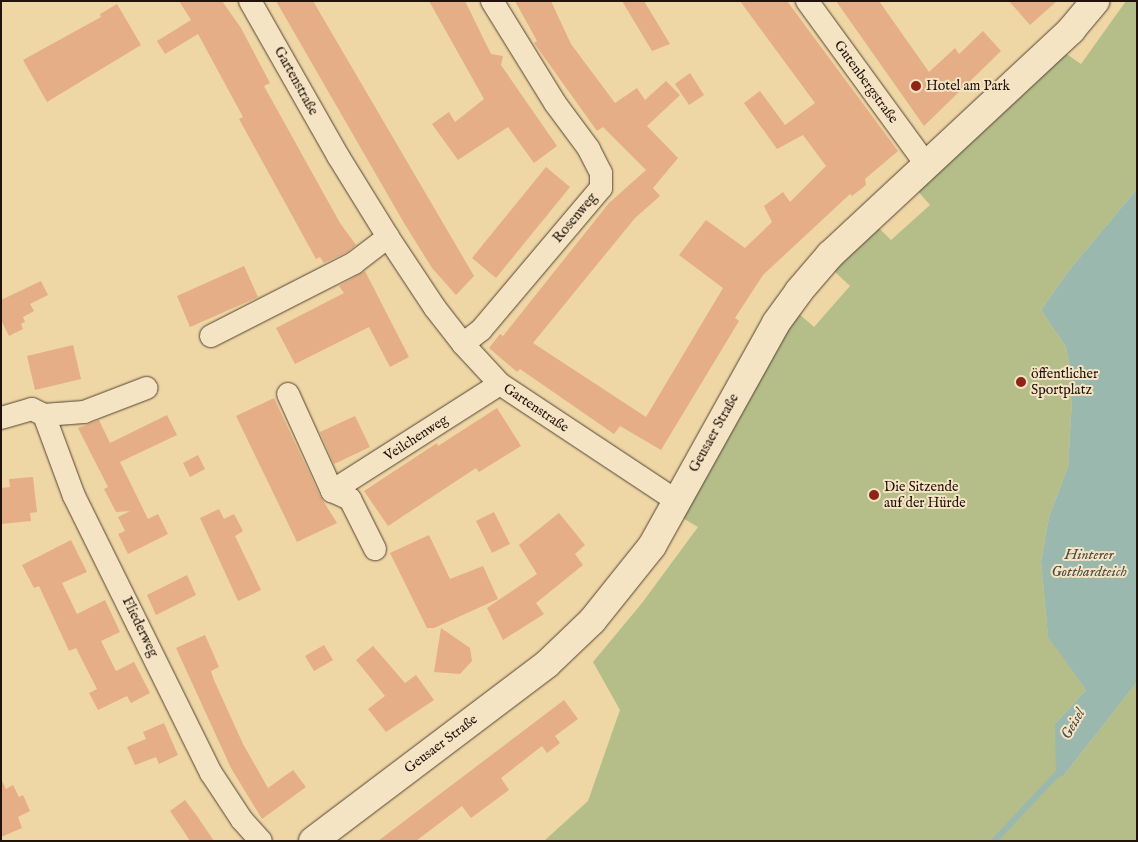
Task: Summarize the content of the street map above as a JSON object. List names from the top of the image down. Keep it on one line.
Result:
{"streets":{"street":["Gartenstraße","Gutenbergstraße","Rosenweg","Geusaer Straße","Veilchenweg","Fliederweg"]},"crossings":[["Gartenstraße","Rosenweg"],["Gartenstraße","Geusaer Straße"],["Gartenstraße","Veilchenweg"],["Gutenbergstraße","Geusaer Straße"]],"water":["Hinterer Gotthardteich","Geisel"],"places":["Hotel am Park","öffentlicher Sportplatz","Die Sitzende auf der Hürde"]}
